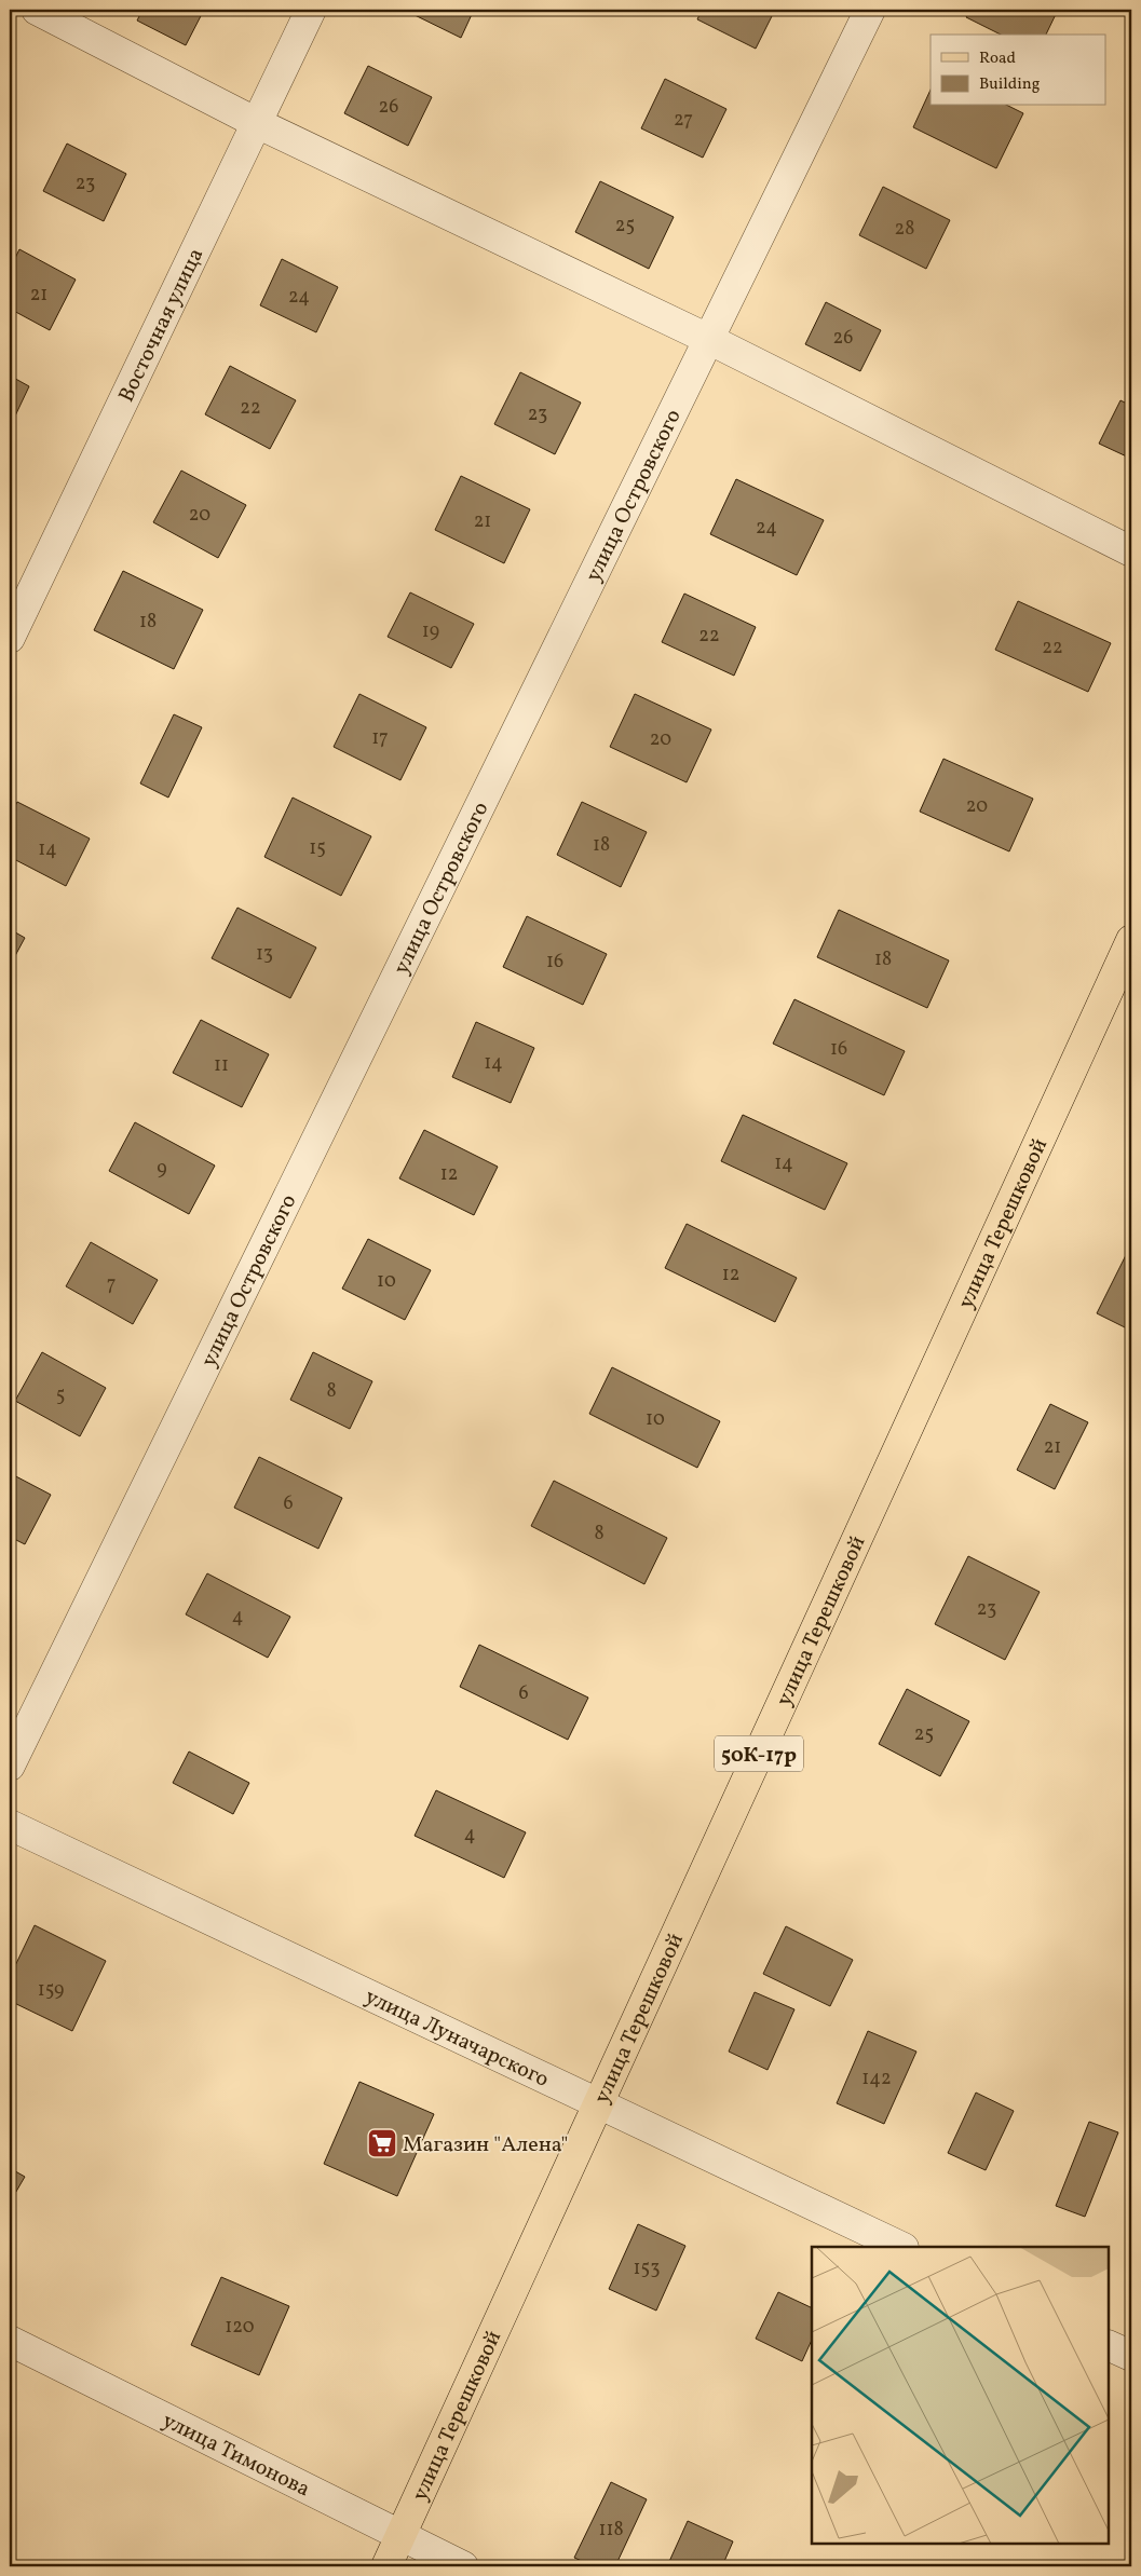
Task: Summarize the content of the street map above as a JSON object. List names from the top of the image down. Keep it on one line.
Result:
{"streets":{"main road":["улица Терешковой","50К-17р"],"street":["Восточная улица","улица Островского","улица Луначарского","улица Тимонова"]},"crossings":[["улица Терешковой","улица Луначарского"],["улица Терешковой","улица Тимонова"]],"places":{"supermarket":["Магазин \"Алена\""]},"house_numbers":["26","27","23","25","28","21","24","26","22","23","20","21","24","18","19","22","22","17","20","20","18","15","14","13","18","16","16","14","11","14","9","12","12","10","7","8","5","10","21","6","8","23","4","6","25","4","159","142","153","120","118"],"legend":["Road","Building"]}
